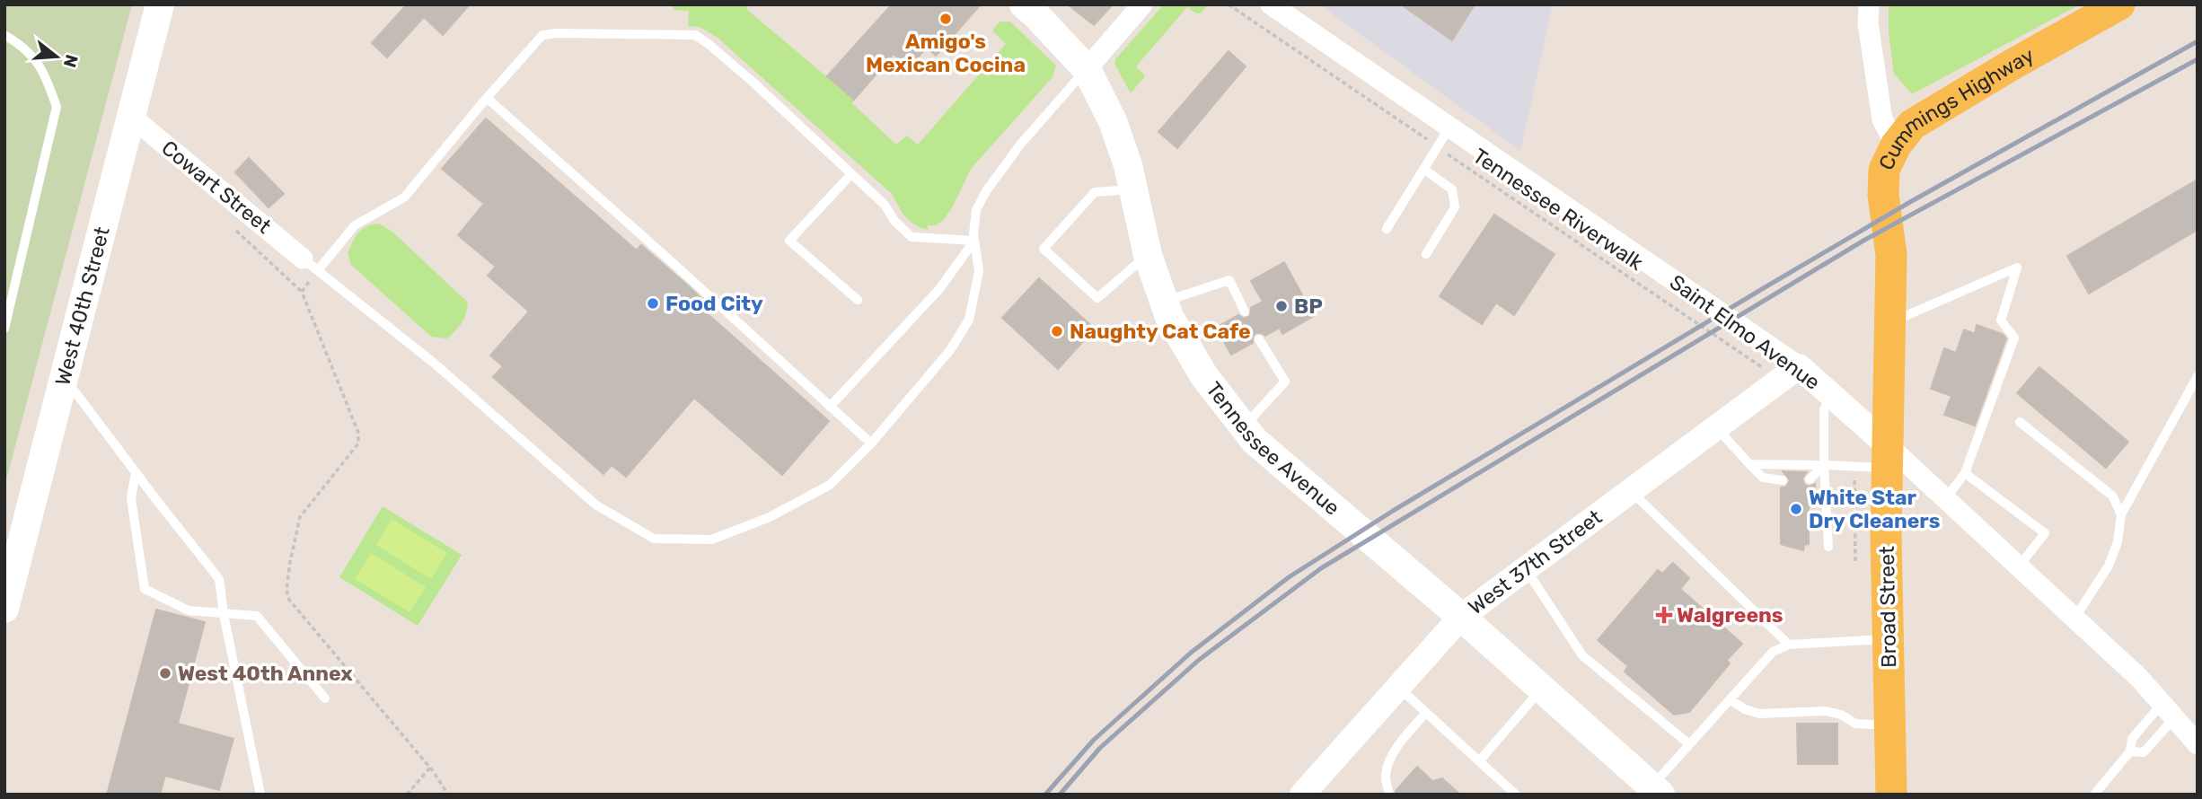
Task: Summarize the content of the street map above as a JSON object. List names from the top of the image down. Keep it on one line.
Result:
{"streets":{"main road":["Cummings Highway","West 40th Street","Tennessee Avenue","Broad Street"],"street":["Cowart Street","Saint Elmo Avenue","West 37th Street"],"path":["Tennessee Riverwalk"]},"crossings":[["Cummings Highway","Broad Street"],["Cowart Street","West 40th Street"],["Tennessee Riverwalk","Saint Elmo Avenue"],["Tennessee Riverwalk","West 37th Street"],["Saint Elmo Avenue","West 37th Street"],["Saint Elmo Avenue","Broad Street"],["Tennessee Avenue","West 37th Street"]],"places":{"other":["Amigo's Mexican Cocina","Food City","BP","Naughty Cat Cafe","White Star Dry Cleaners","West 40th Annex"],"health":["Walgreens"]},"north":"right"}
